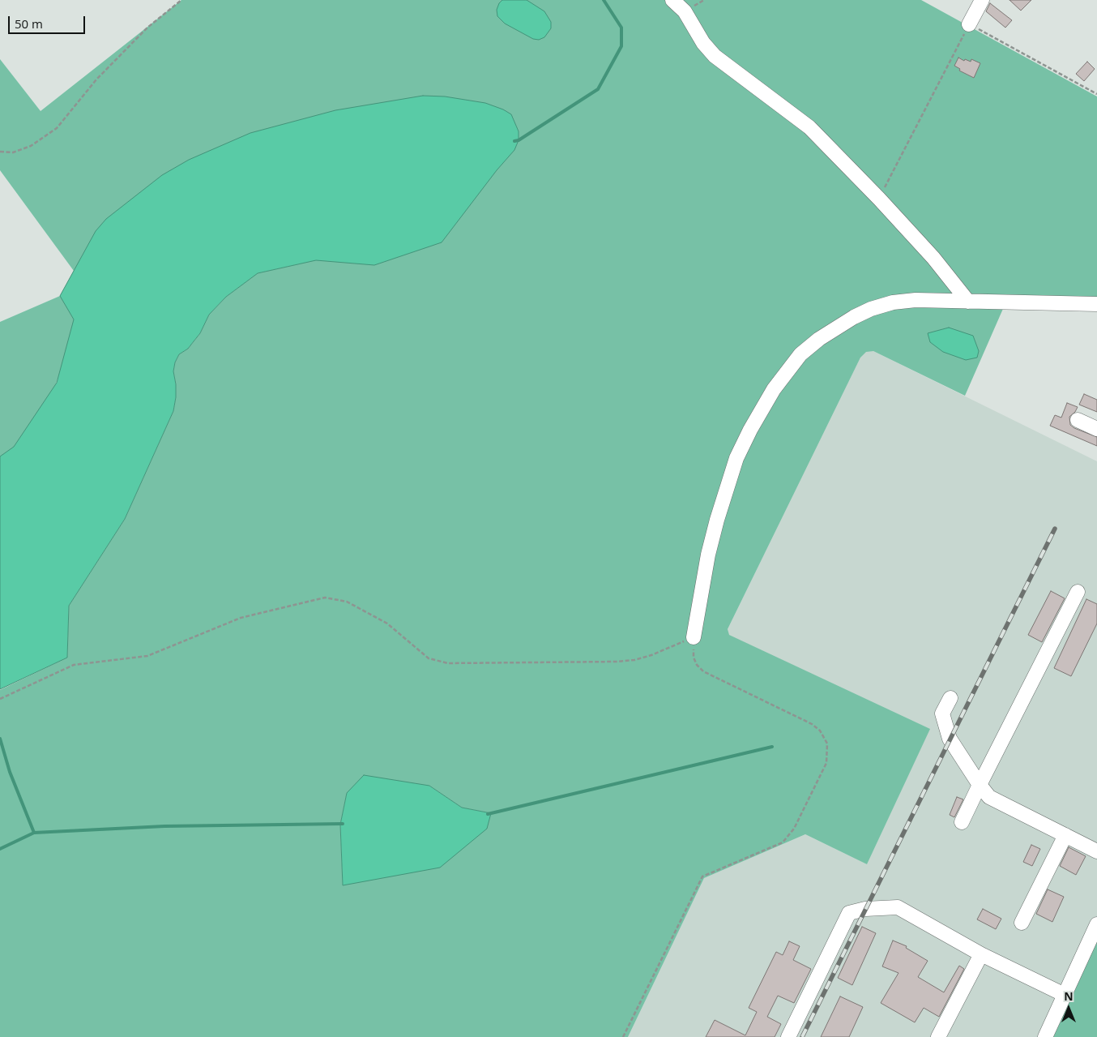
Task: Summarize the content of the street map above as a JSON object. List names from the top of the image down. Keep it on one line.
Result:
{"scale_bar":"50 m","north":"top"}
